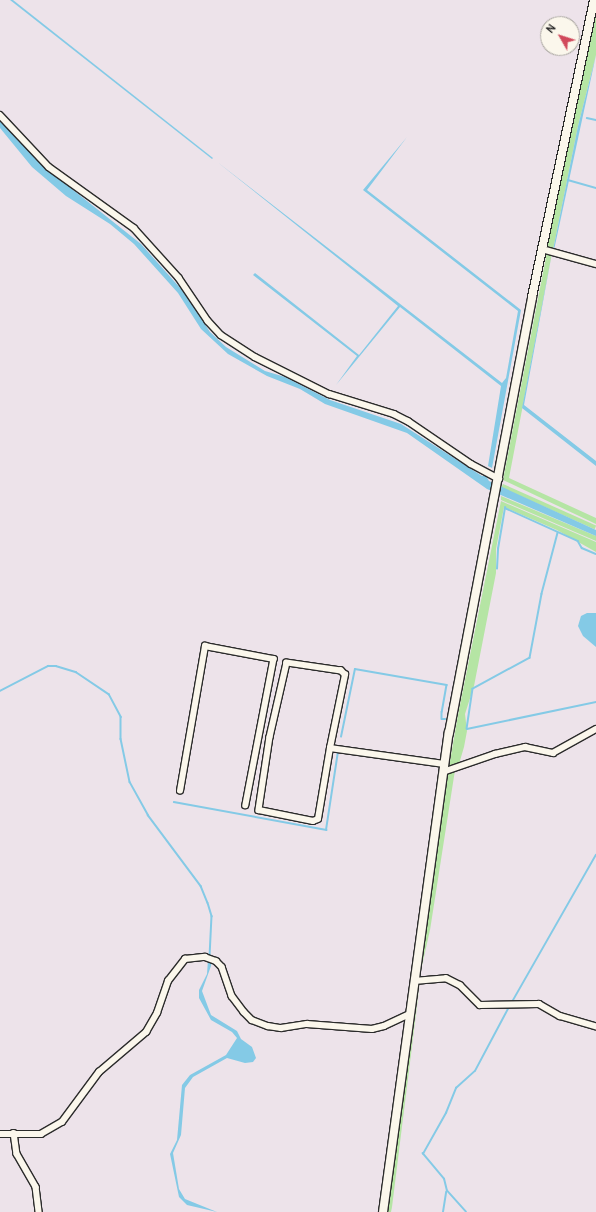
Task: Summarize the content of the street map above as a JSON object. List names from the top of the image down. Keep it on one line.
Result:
{"north":"top left"}
